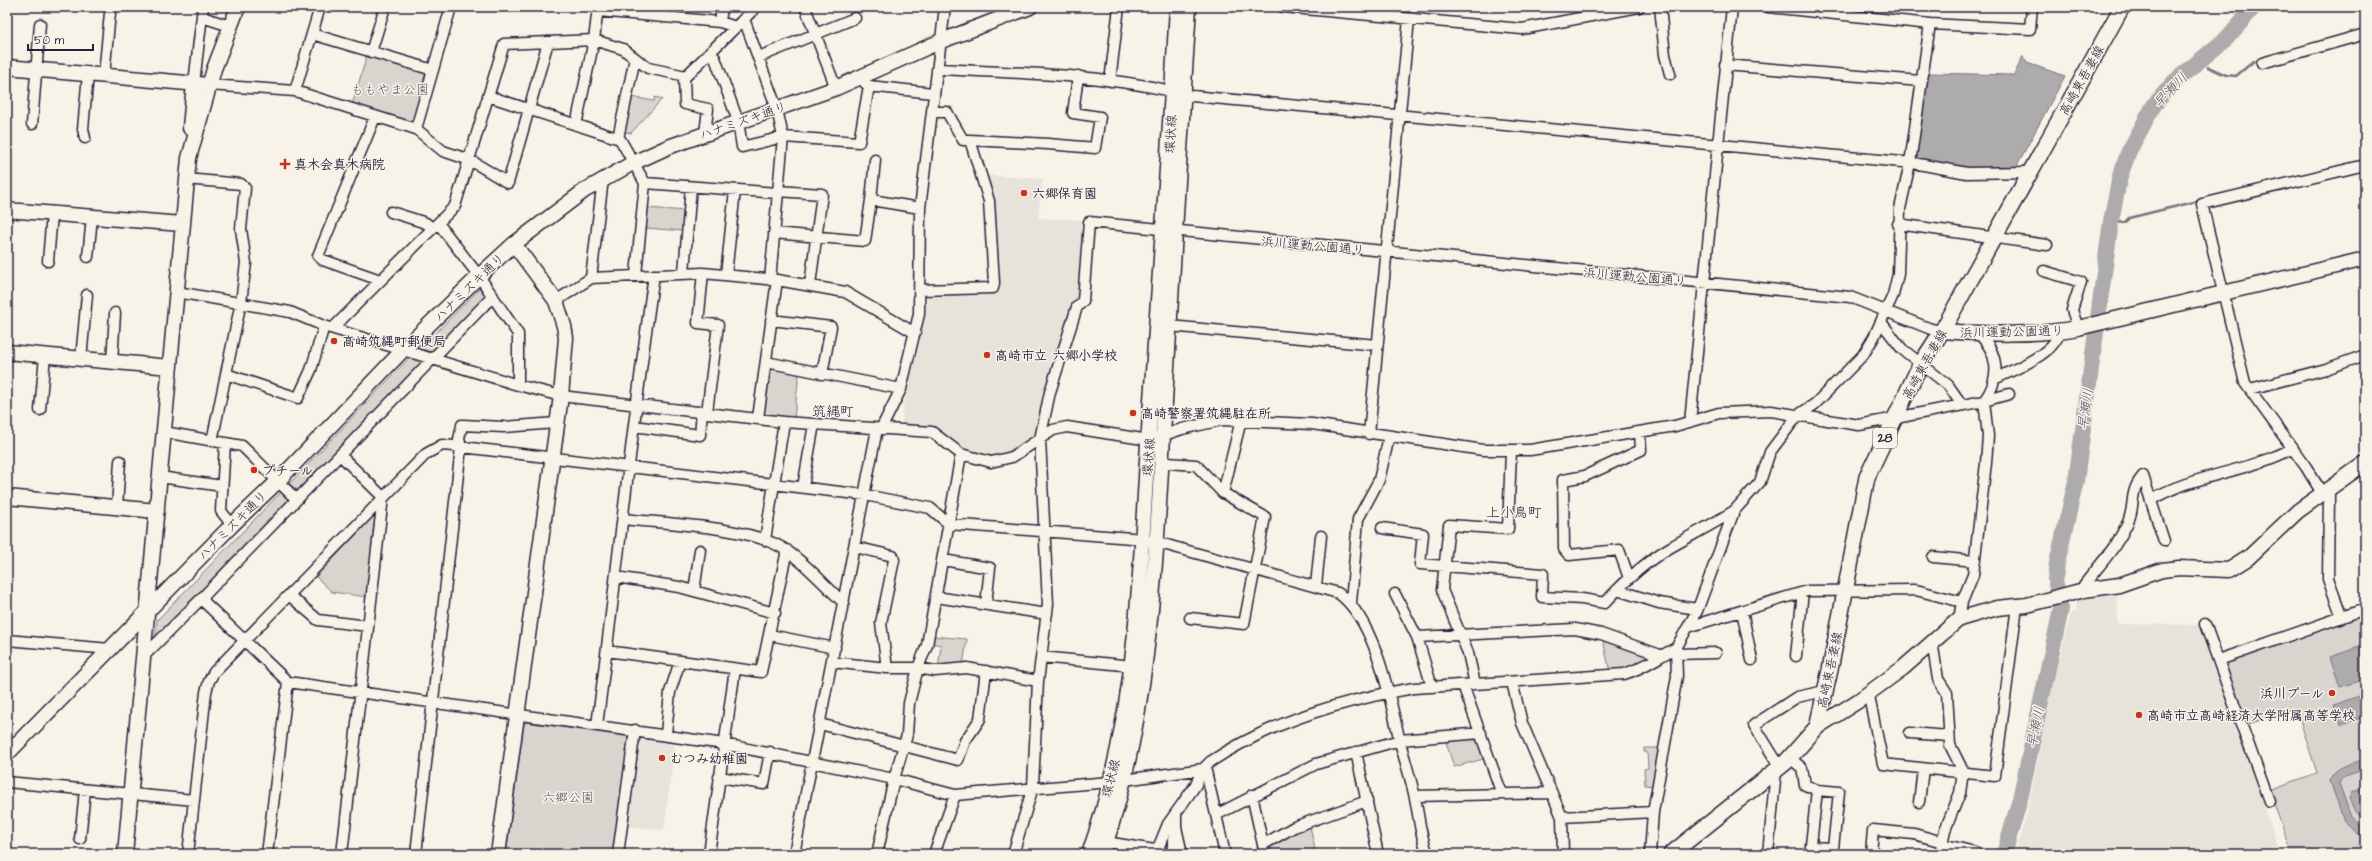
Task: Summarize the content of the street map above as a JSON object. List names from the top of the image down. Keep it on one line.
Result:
{"streets":{"main road":["高崎東吾妻線","28"],"street":["ハナミズキ通り","環状線","浜川運動公園通り"]},"crossings":[["高崎東吾妻線","浜川運動公園通り"],["環状線","浜川運動公園通り"]],"districts":["筑縄町","上小鳥町"],"water":["早瀬川"],"parks":["ももやま公園","六郷公園"],"places":{"health":["真木会真木病院"],"other":["六郷保育園","高崎筑縄町郵便局","高崎市立 六郷小学校","高崎警察署筑縄駐在所","プチール","浜川プール","高崎市立高崎経済大学附属高等学校","むつみ幼稚園"]},"scale_bar":"50 m"}
